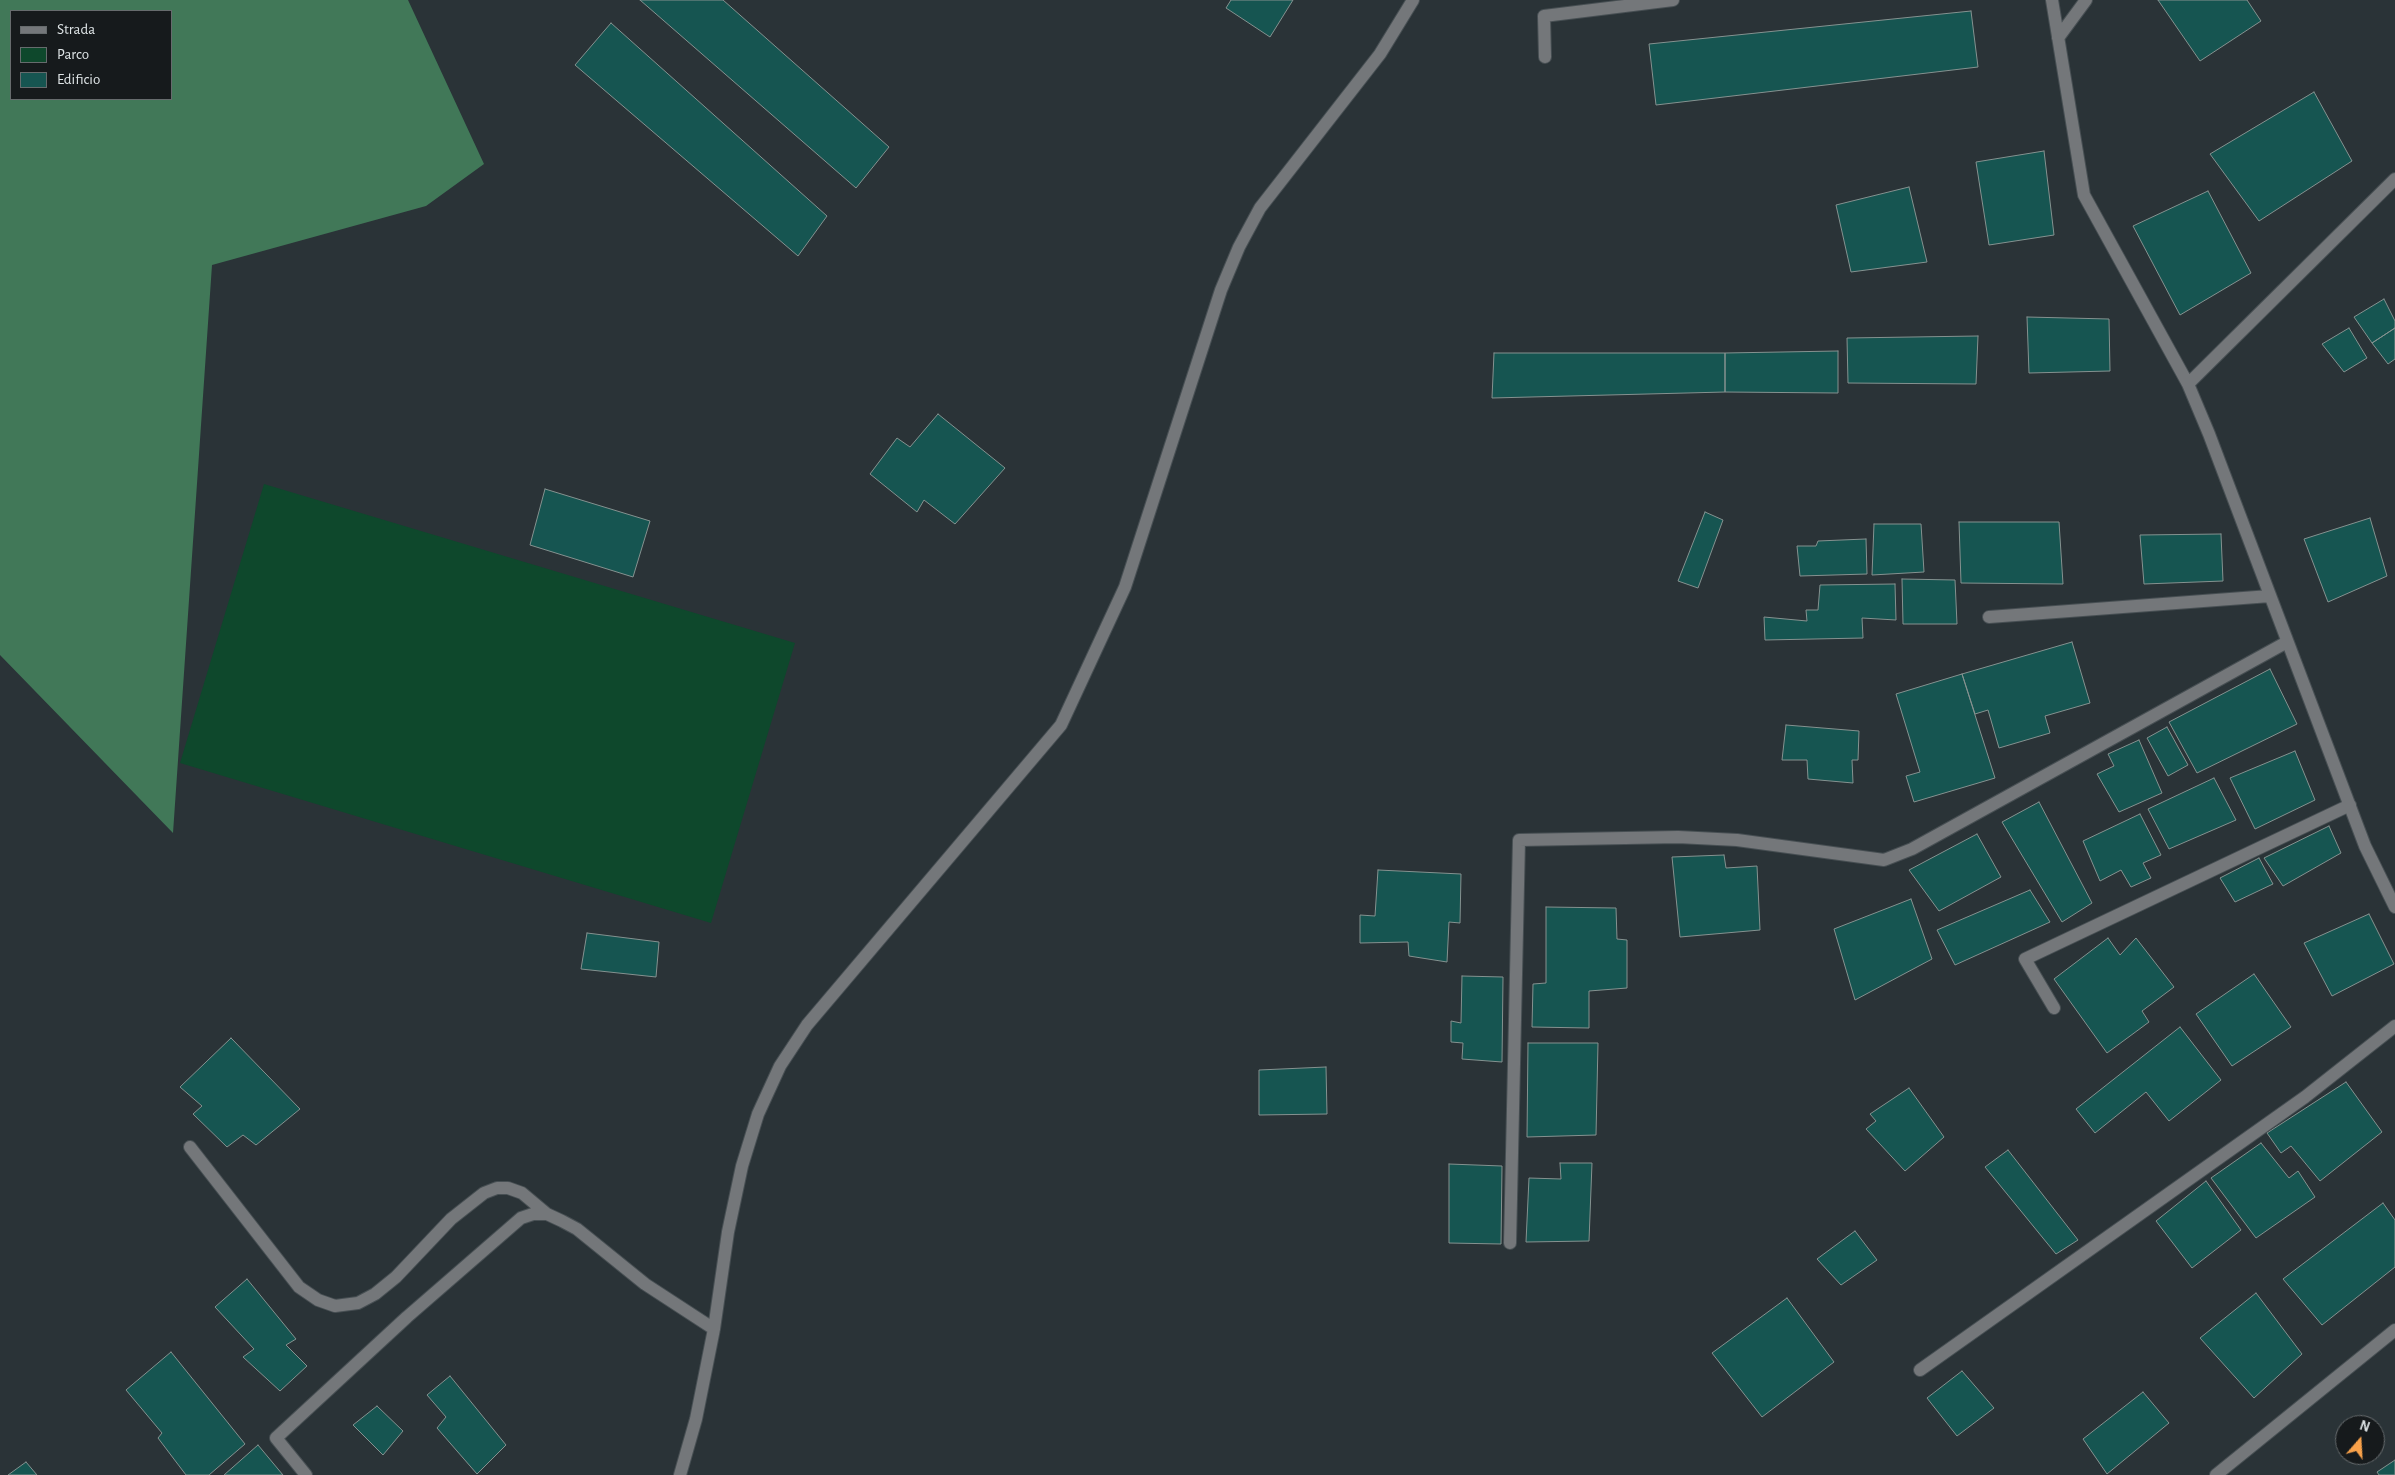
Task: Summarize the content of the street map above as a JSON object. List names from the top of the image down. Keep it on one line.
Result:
{"legend":["Strada","Parco","Edificio"],"north":"top"}
